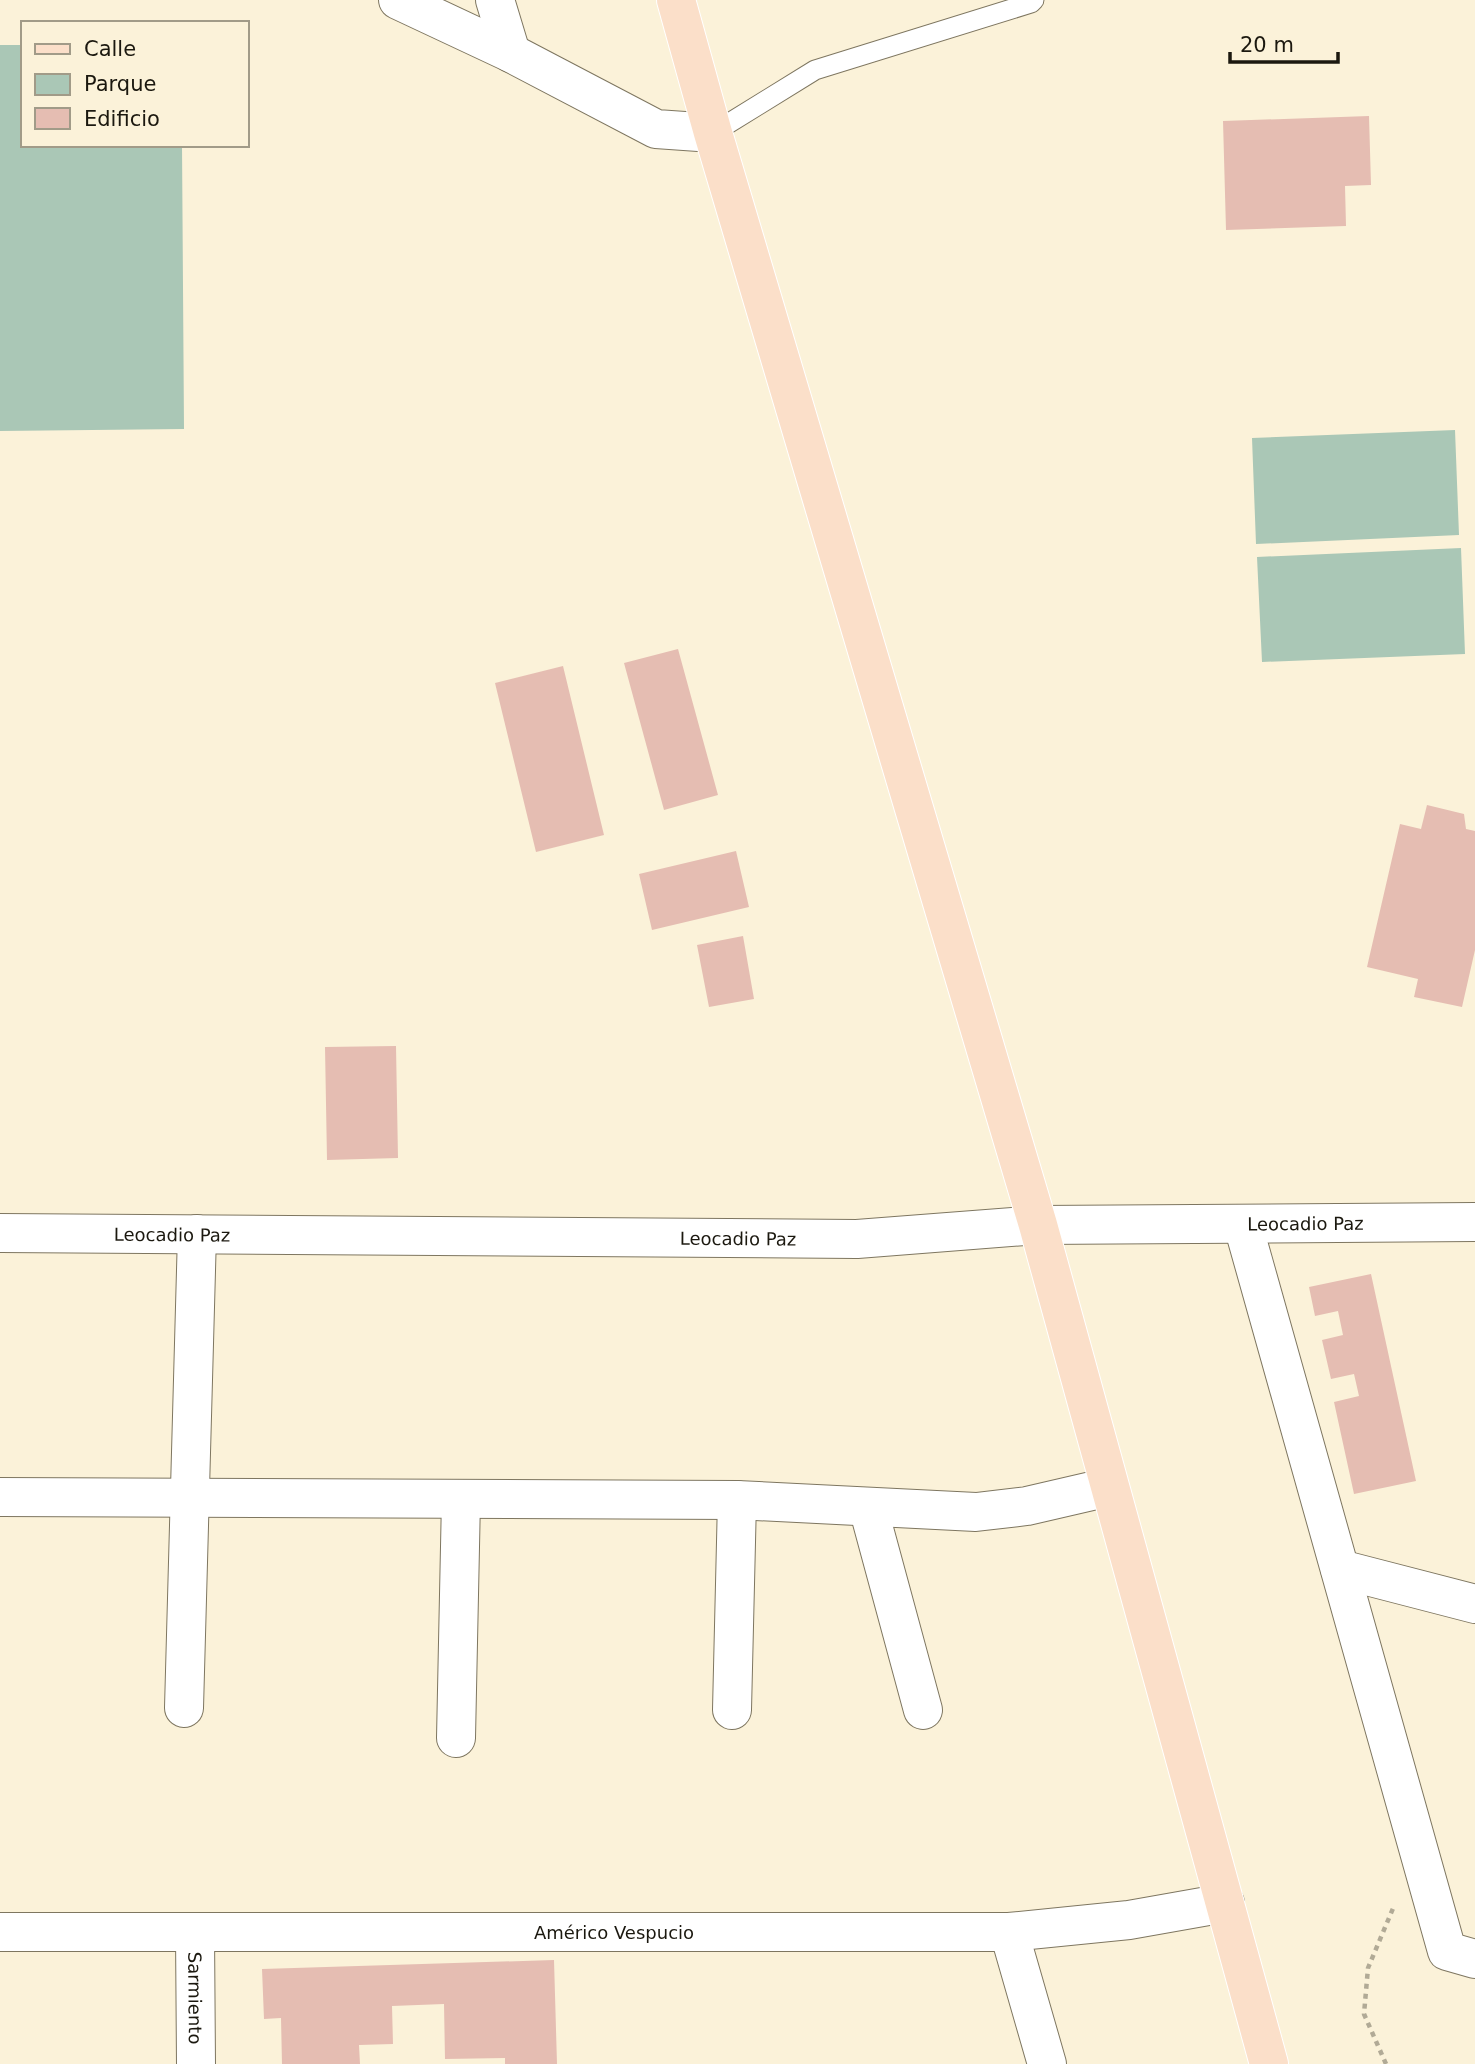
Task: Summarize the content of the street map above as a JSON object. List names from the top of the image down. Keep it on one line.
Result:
{"streets":{"street":["Leocadio Paz","Américo Vespucio","Sarmiento"]},"crossings":[["Américo Vespucio","Sarmiento"]],"legend":["Calle","Parque","Edificio"],"scale_bar":"20 m"}
